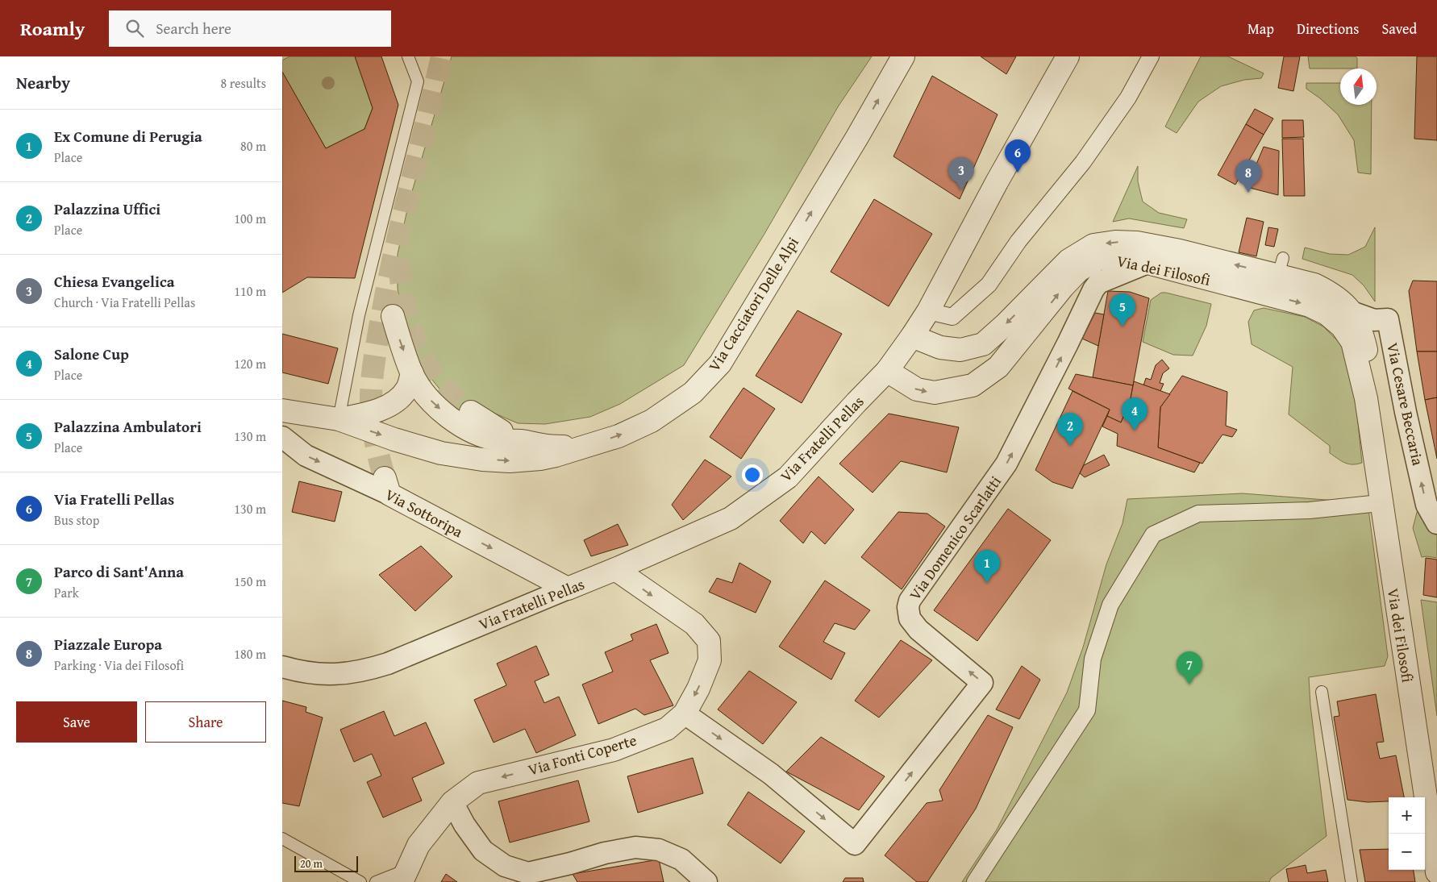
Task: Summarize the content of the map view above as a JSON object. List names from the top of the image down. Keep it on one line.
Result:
{"streets":{"street":["Via dei Filosofi","Via Cacciatori Delle Alpi","Via Cesare Beccaria","Via Fratelli Pellas","Via Sottoripa","Via Domenico Scarlatti","Via Fonti Coperte"]},"crossings":[["Via dei Filosofi","Via Cesare Beccaria"],["Via dei Filosofi","Via Fratelli Pellas"],["Via dei Filosofi","Via Domenico Scarlatti"],["Via Fratelli Pellas","Via Sottoripa"],["Via Fratelli Pellas","Via Fonti Coperte"],["Via Domenico Scarlatti","Via Fonti Coperte"]],"one_way":["Via Cesare Beccaria"],"scale_bar":"20 m","north":"top","page":{"header":"Roamly","search":"Search here","nav":["Map","Directions","Saved"],"heading":["Nearby","8 results"],"list":[{"mark":"1","name":"Ex Comune di Perugia","note":"Place","value":"80 m"},{"mark":"2","name":"Palazzina Uffici","note":"Place","value":"100 m"},{"mark":"3","name":"Chiesa Evangelica","note":"Church · Via Fratelli Pellas","value":"110 m"},{"mark":"4","name":"Salone Cup","note":"Place","value":"120 m"},{"mark":"5","name":"Palazzina Ambulatori","note":"Place","value":"130 m"},{"mark":"6","name":"Via Fratelli Pellas","note":"Bus stop","value":"130 m"},{"mark":"7","name":"Parco di Sant'Anna","note":"Park","value":"150 m"},{"mark":"8","name":"Piazzale Europa","note":"Parking · Via dei Filosofi","value":"180 m"}],"pins":["6","3","8","5","4","2","1","7"],"buttons":["Save","Share"],"map_buttons":["+","−"],"scale":"20 m"}}
